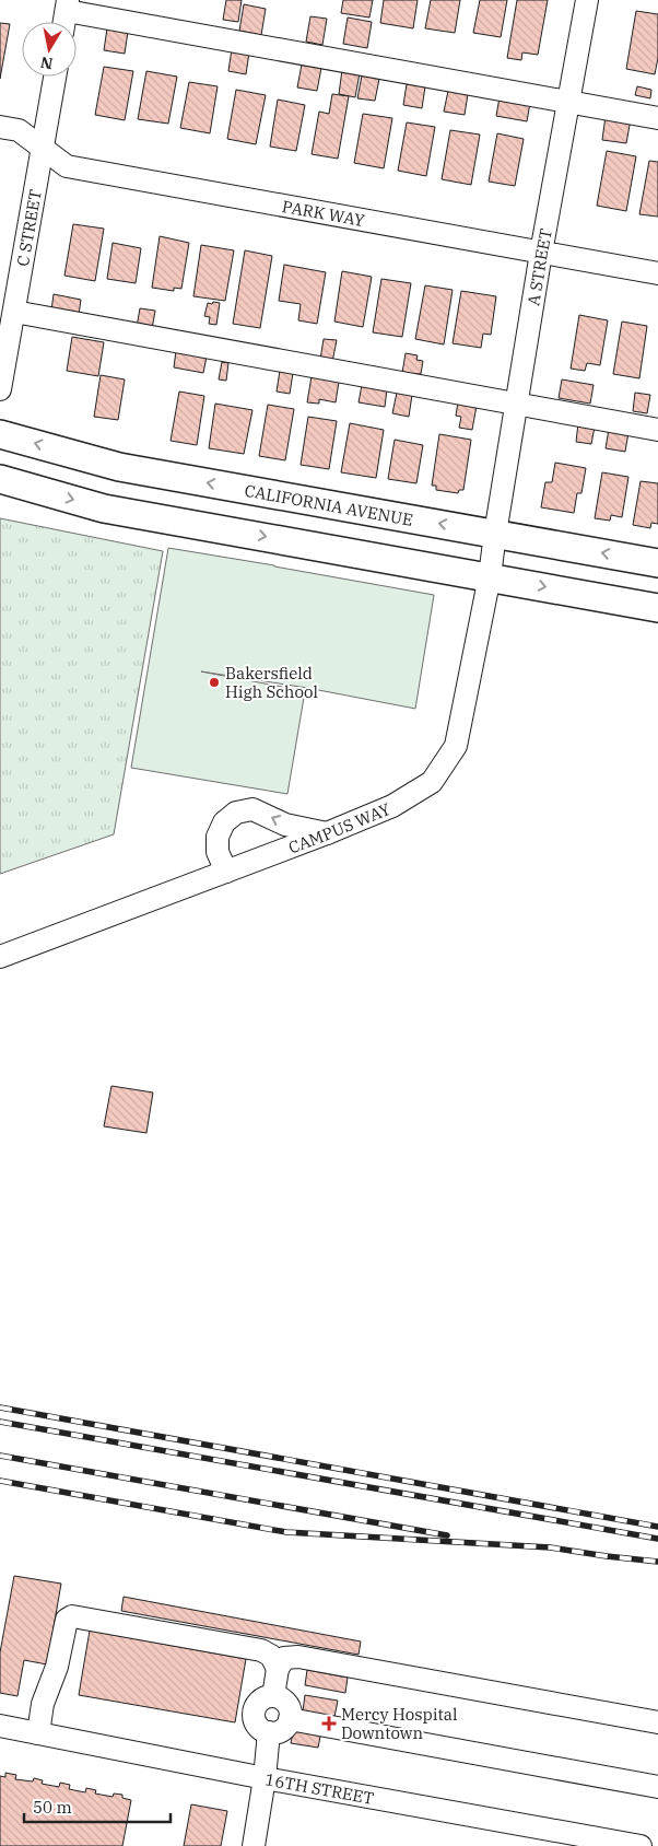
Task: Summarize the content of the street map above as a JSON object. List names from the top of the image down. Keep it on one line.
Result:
{"streets":{"main road":["CALIFORNIA AVENUE"],"street":["PARK WAY","C STREET","A STREET","CAMPUS WAY","16TH STREET"]},"crossings":[["PARK WAY","C STREET"],["PARK WAY","A STREET"],["A STREET","CALIFORNIA AVENUE"],["A STREET","CAMPUS WAY"],["CALIFORNIA AVENUE","CAMPUS WAY"]],"places":{"other":["Bakersfield High School"],"health":["Mercy Hospital Downtown"]},"scale_bar":"50 m","north":"bottom"}
